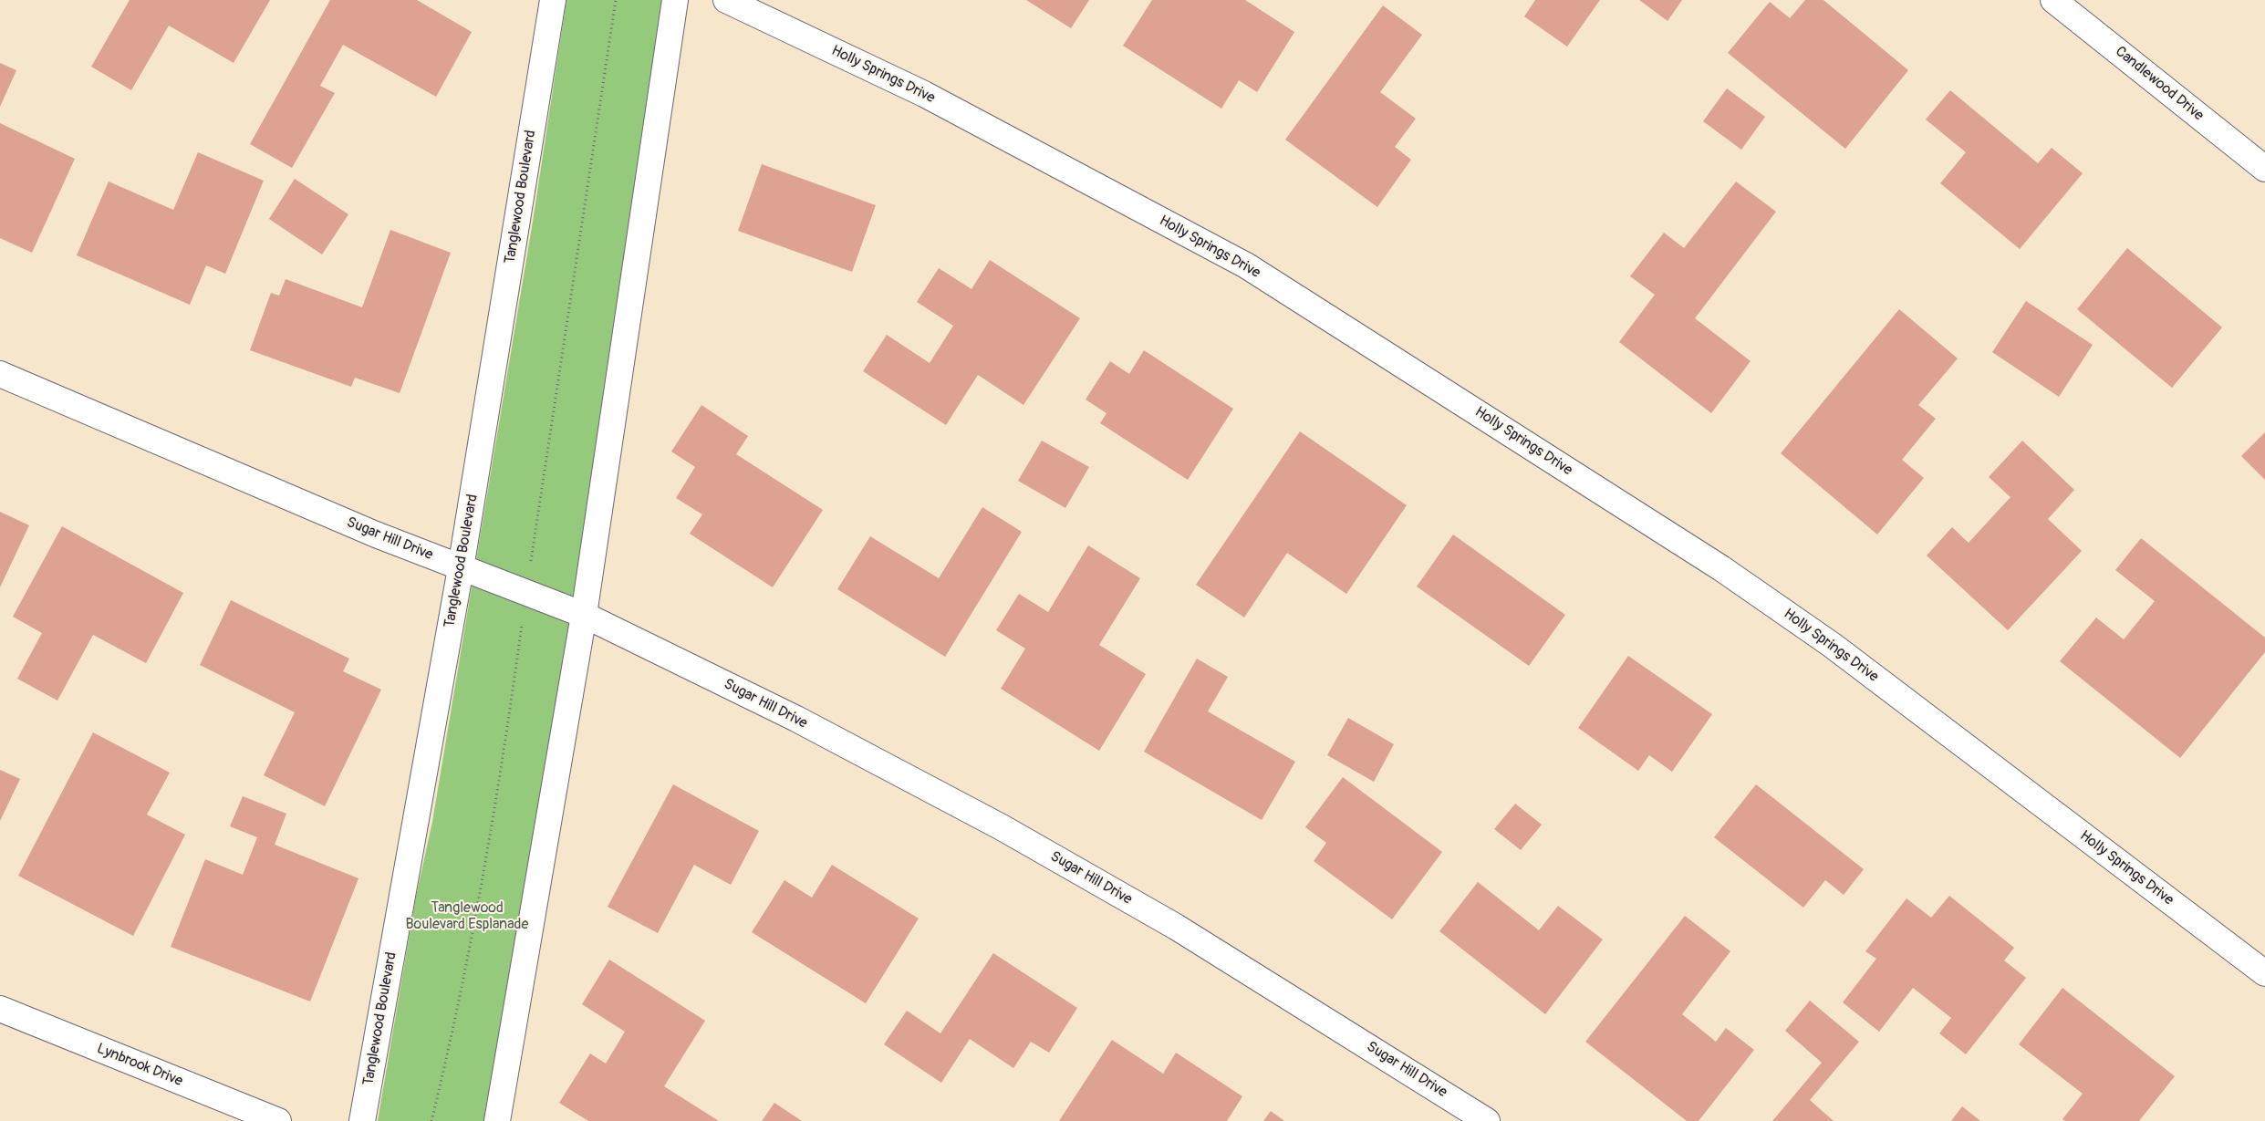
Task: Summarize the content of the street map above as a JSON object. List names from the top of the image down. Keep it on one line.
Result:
{"streets":{"street":["Holly Springs Drive","Candlewood Drive","Tanglewood Boulevard","Sugar Hill Drive","Lynbrook Drive"]},"crossings":[["Tanglewood Boulevard","Sugar Hill Drive"]],"parks":["Tanglewood Boulevard Esplanade"]}
